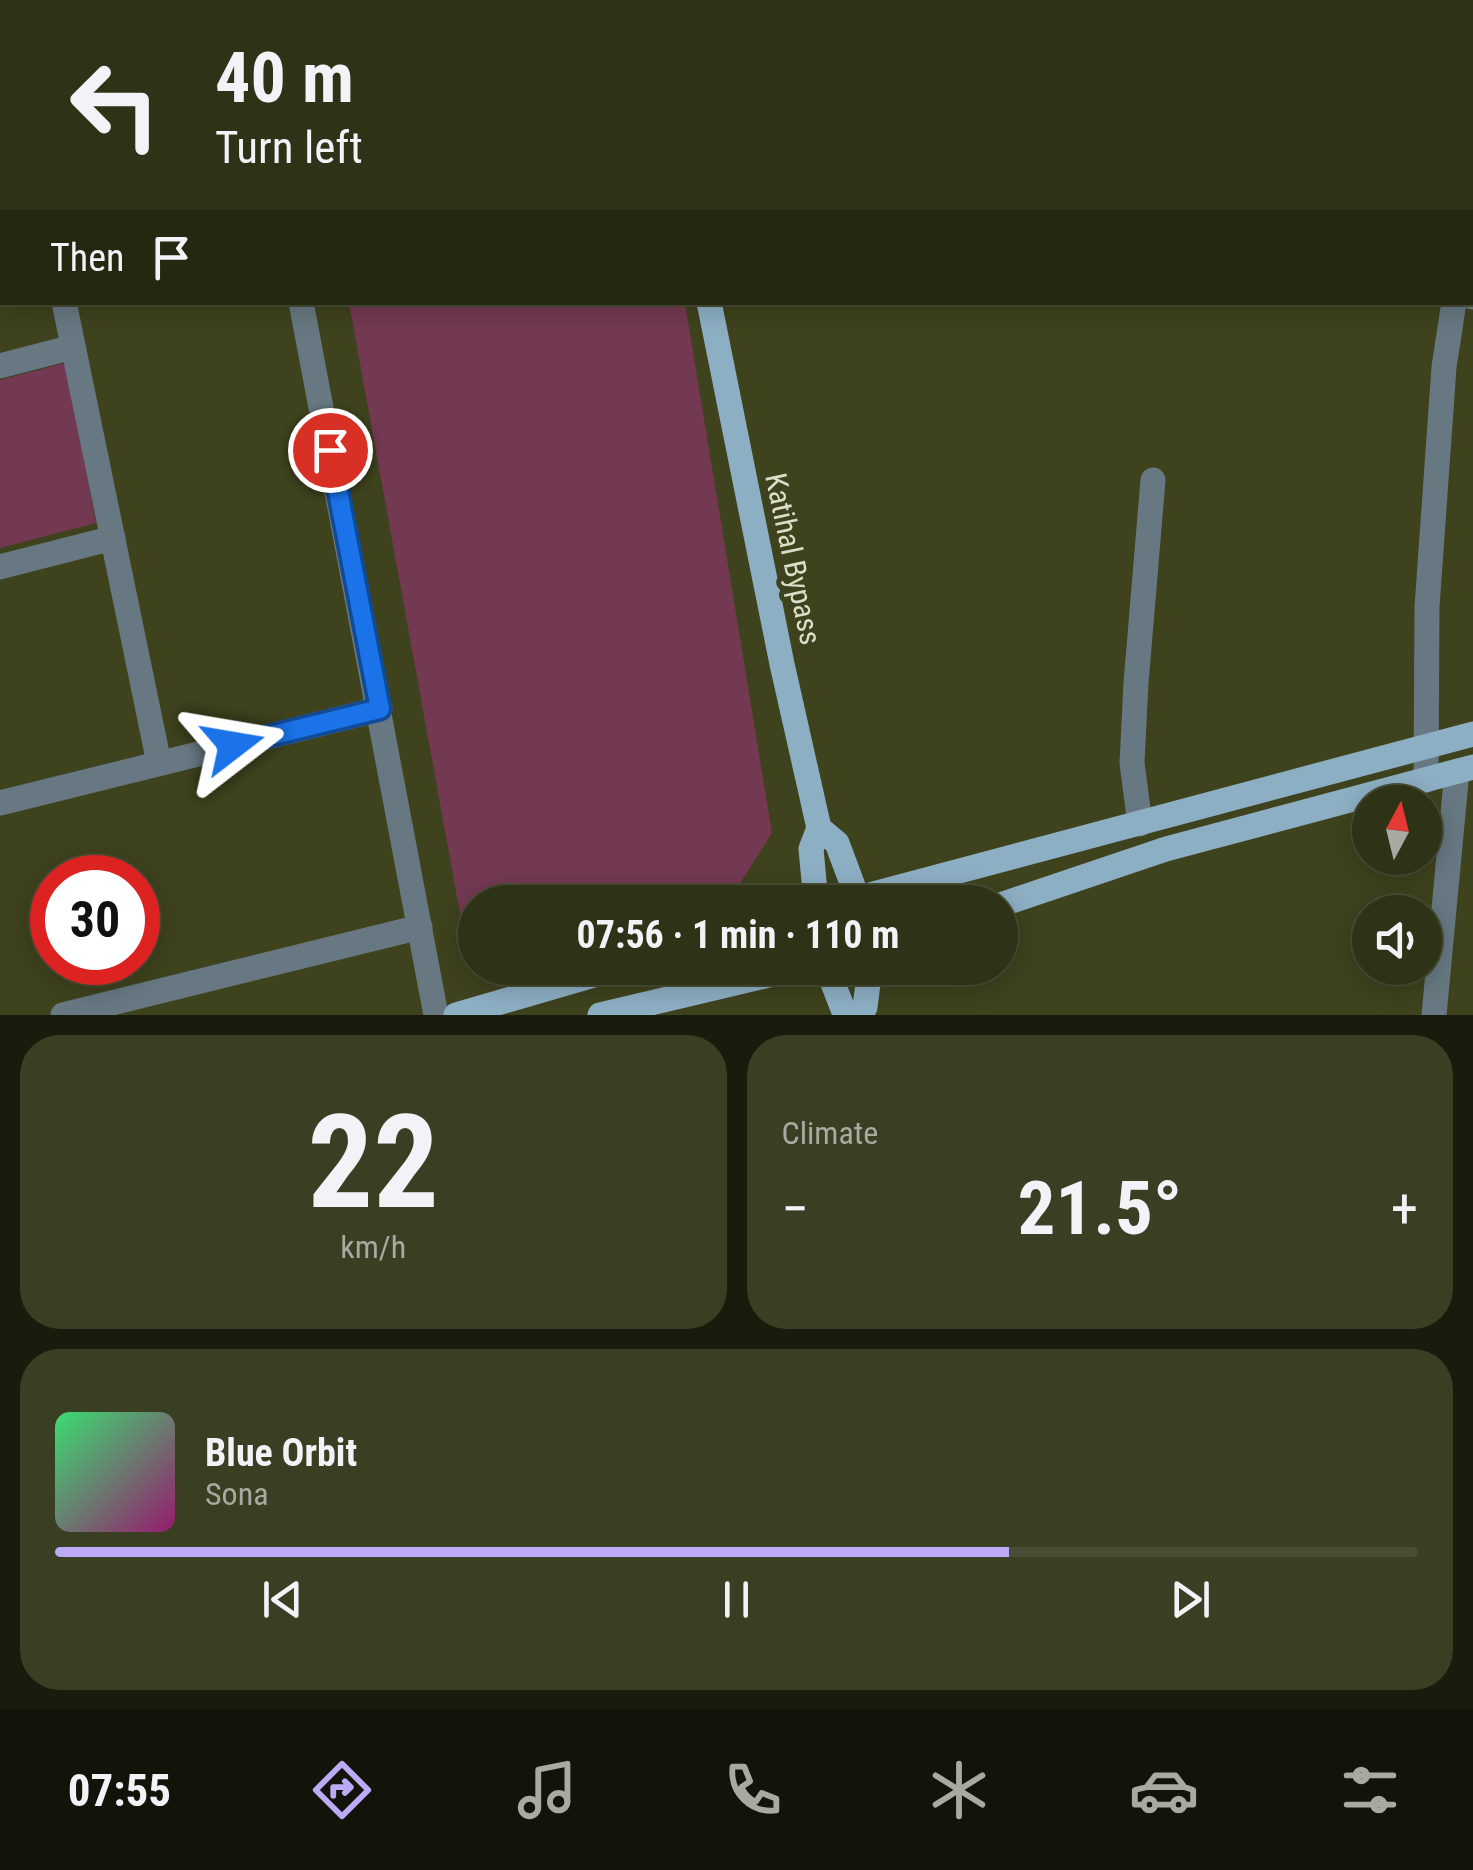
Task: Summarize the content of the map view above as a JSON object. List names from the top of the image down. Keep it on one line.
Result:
{"streets":{"main road":["Katihal Bypass"]},"north":"top","page":{"turn":["40 m","Turn left"],"then":"Then","limit":"30","trip":"07:56 · 1 min · 110 m","tile":[["22","km/h"],"Climate"],"heat":["−","21.5°","+"],"song":["Blue Orbit","Sona"],"tabs":"07:55"}}
